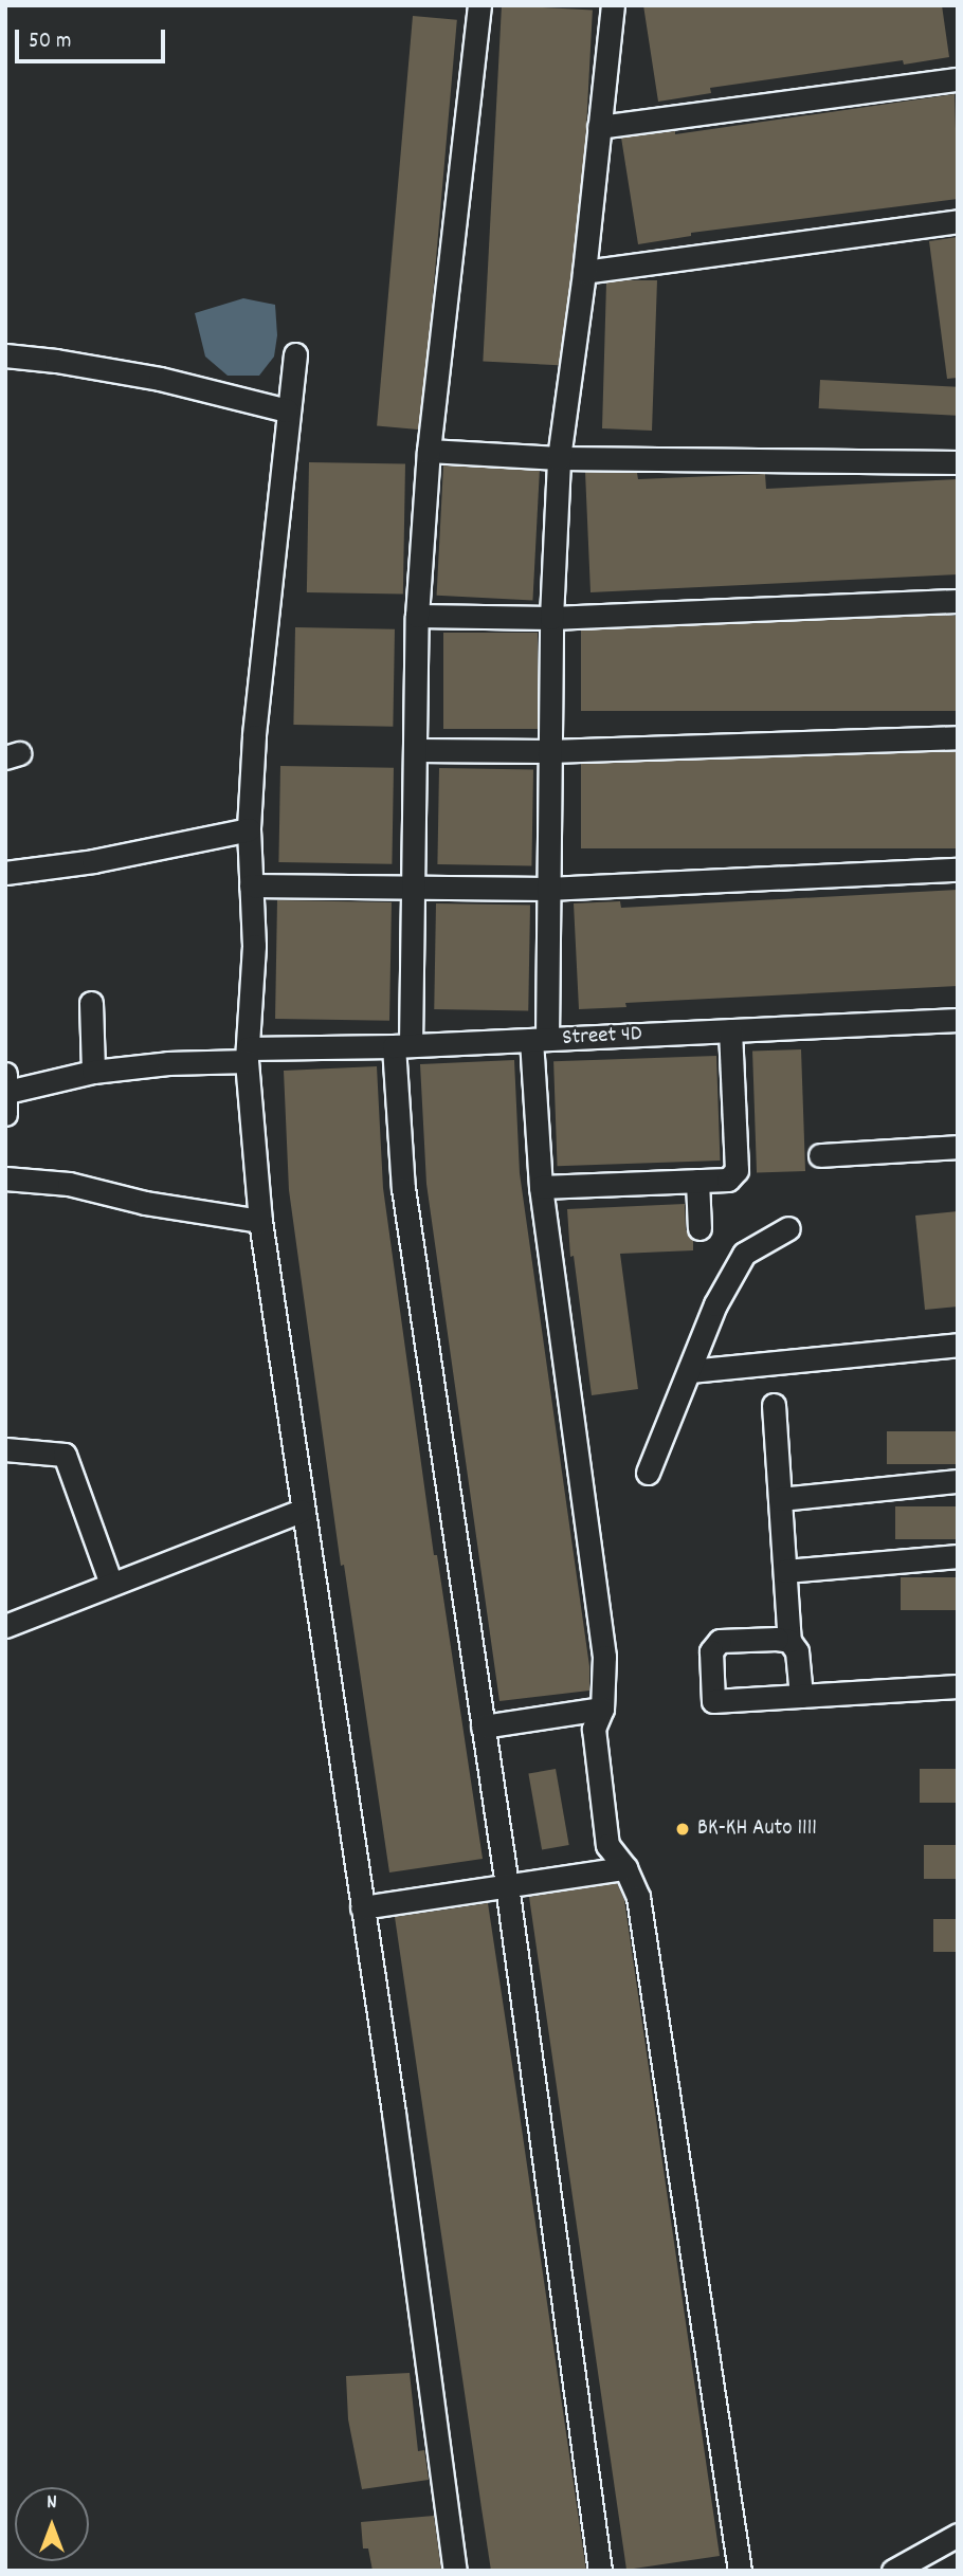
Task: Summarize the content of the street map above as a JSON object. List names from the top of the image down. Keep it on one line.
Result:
{"streets":{"street":["Street 4D"]},"places":["BK-KH Auto 1111"],"scale_bar":"50 m","north":"top"}
